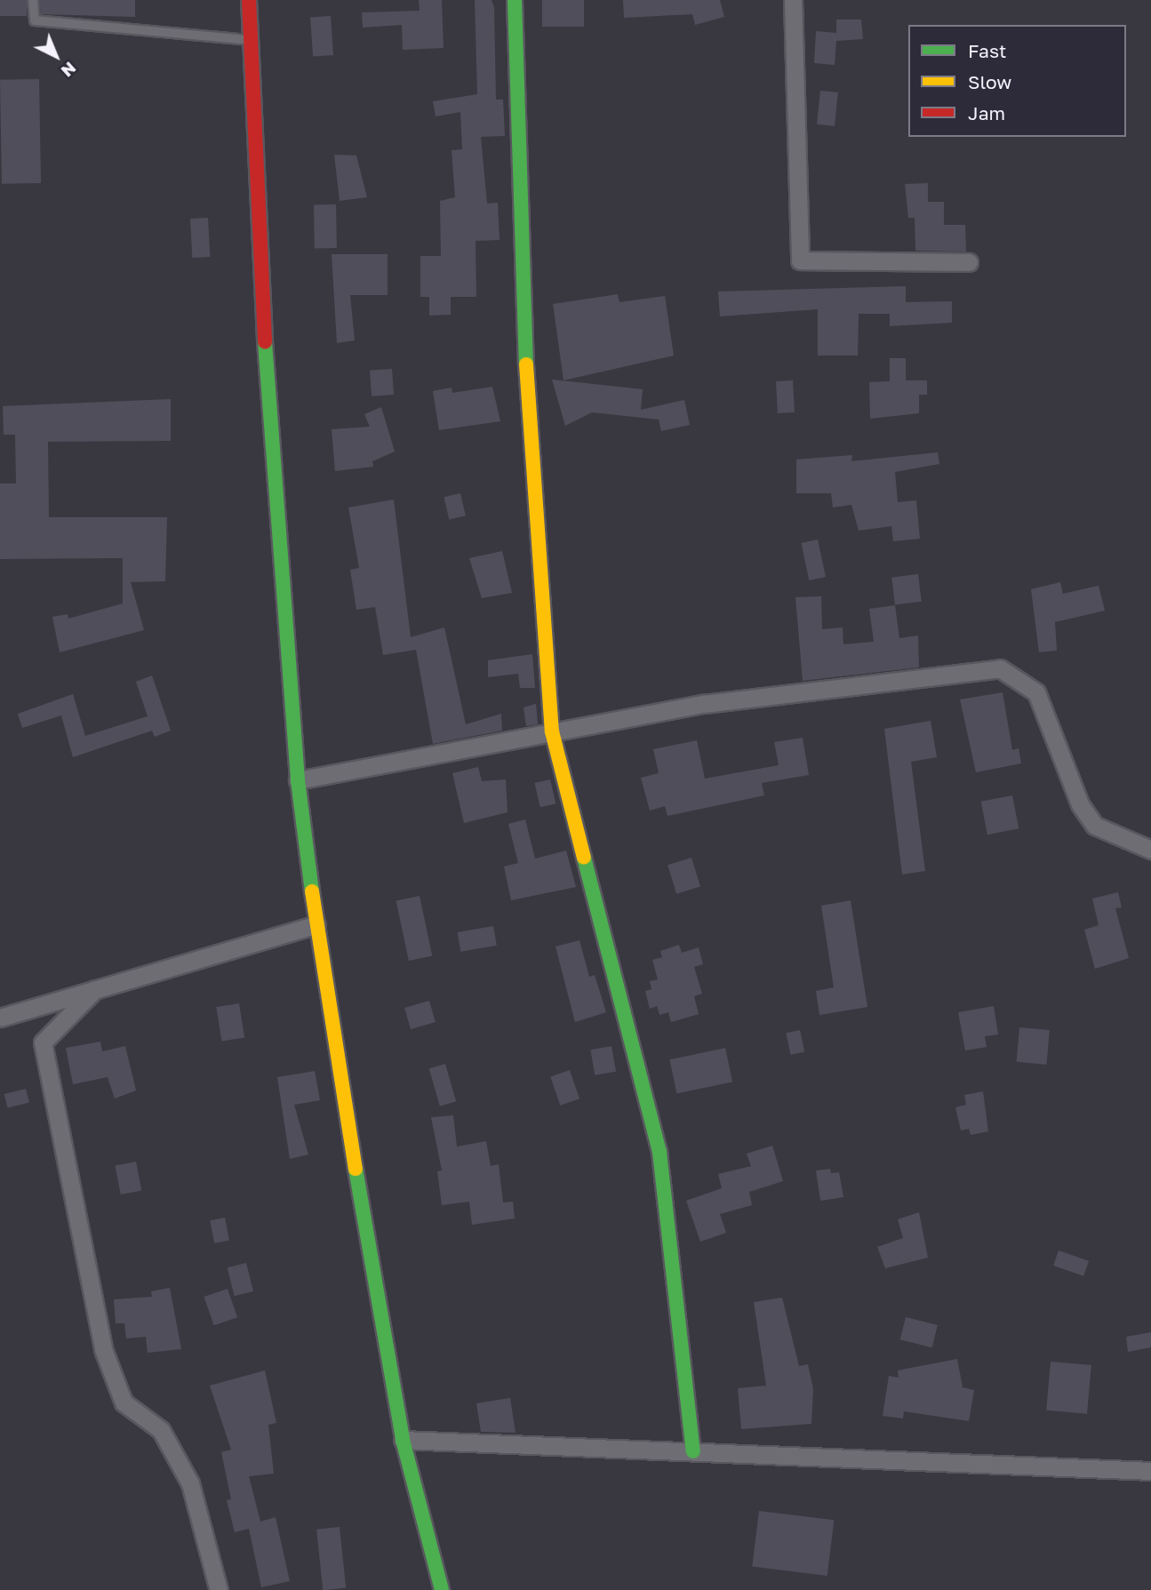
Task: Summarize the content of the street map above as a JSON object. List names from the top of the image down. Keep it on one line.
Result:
{"legend":["Fast","Slow","Jam"],"north":"bottom right"}
